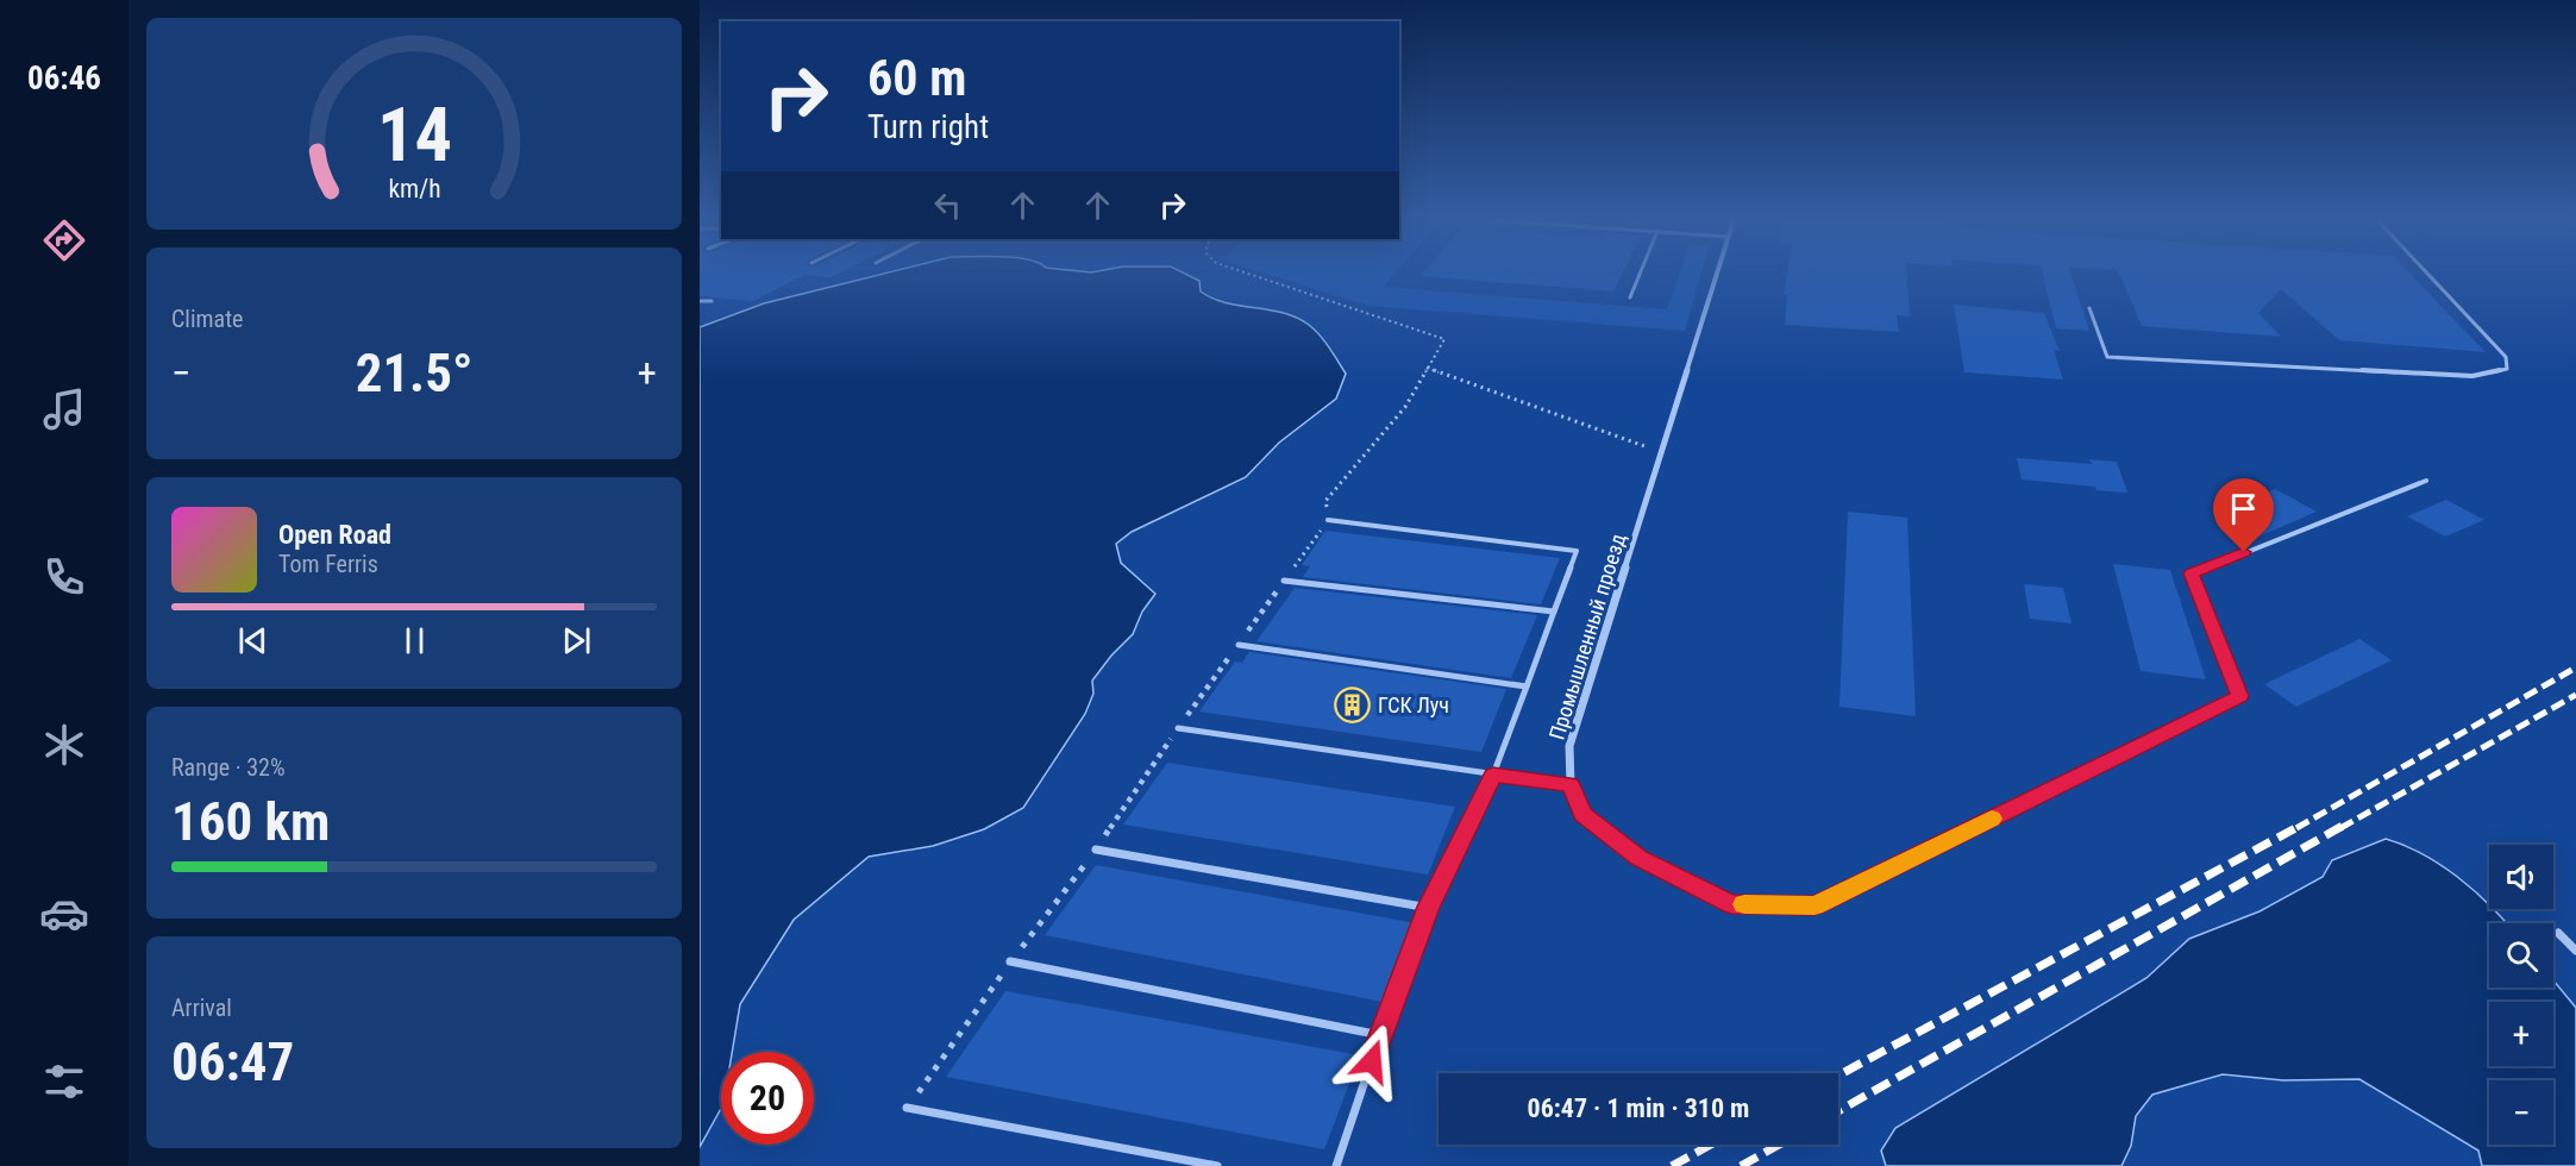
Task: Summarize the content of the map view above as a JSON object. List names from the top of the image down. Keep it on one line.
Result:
{"streets":{"street":["Промышленный проезд"]},"places":{"building":["ГСК Луч"]},"page":{"tabs":"06:46","turn":["60 m","Turn right"],"tile":["Climate",["Range · 32%","160 km"],["Arrival","06:47"]],"heat":["−","21.5°","+"],"song":["Open Road","Tom Ferris"],"map_buttons":["+","−"],"limit":"20","trip":"06:47 · 1 min · 310 m","gauge":["14","km/h"]}}
